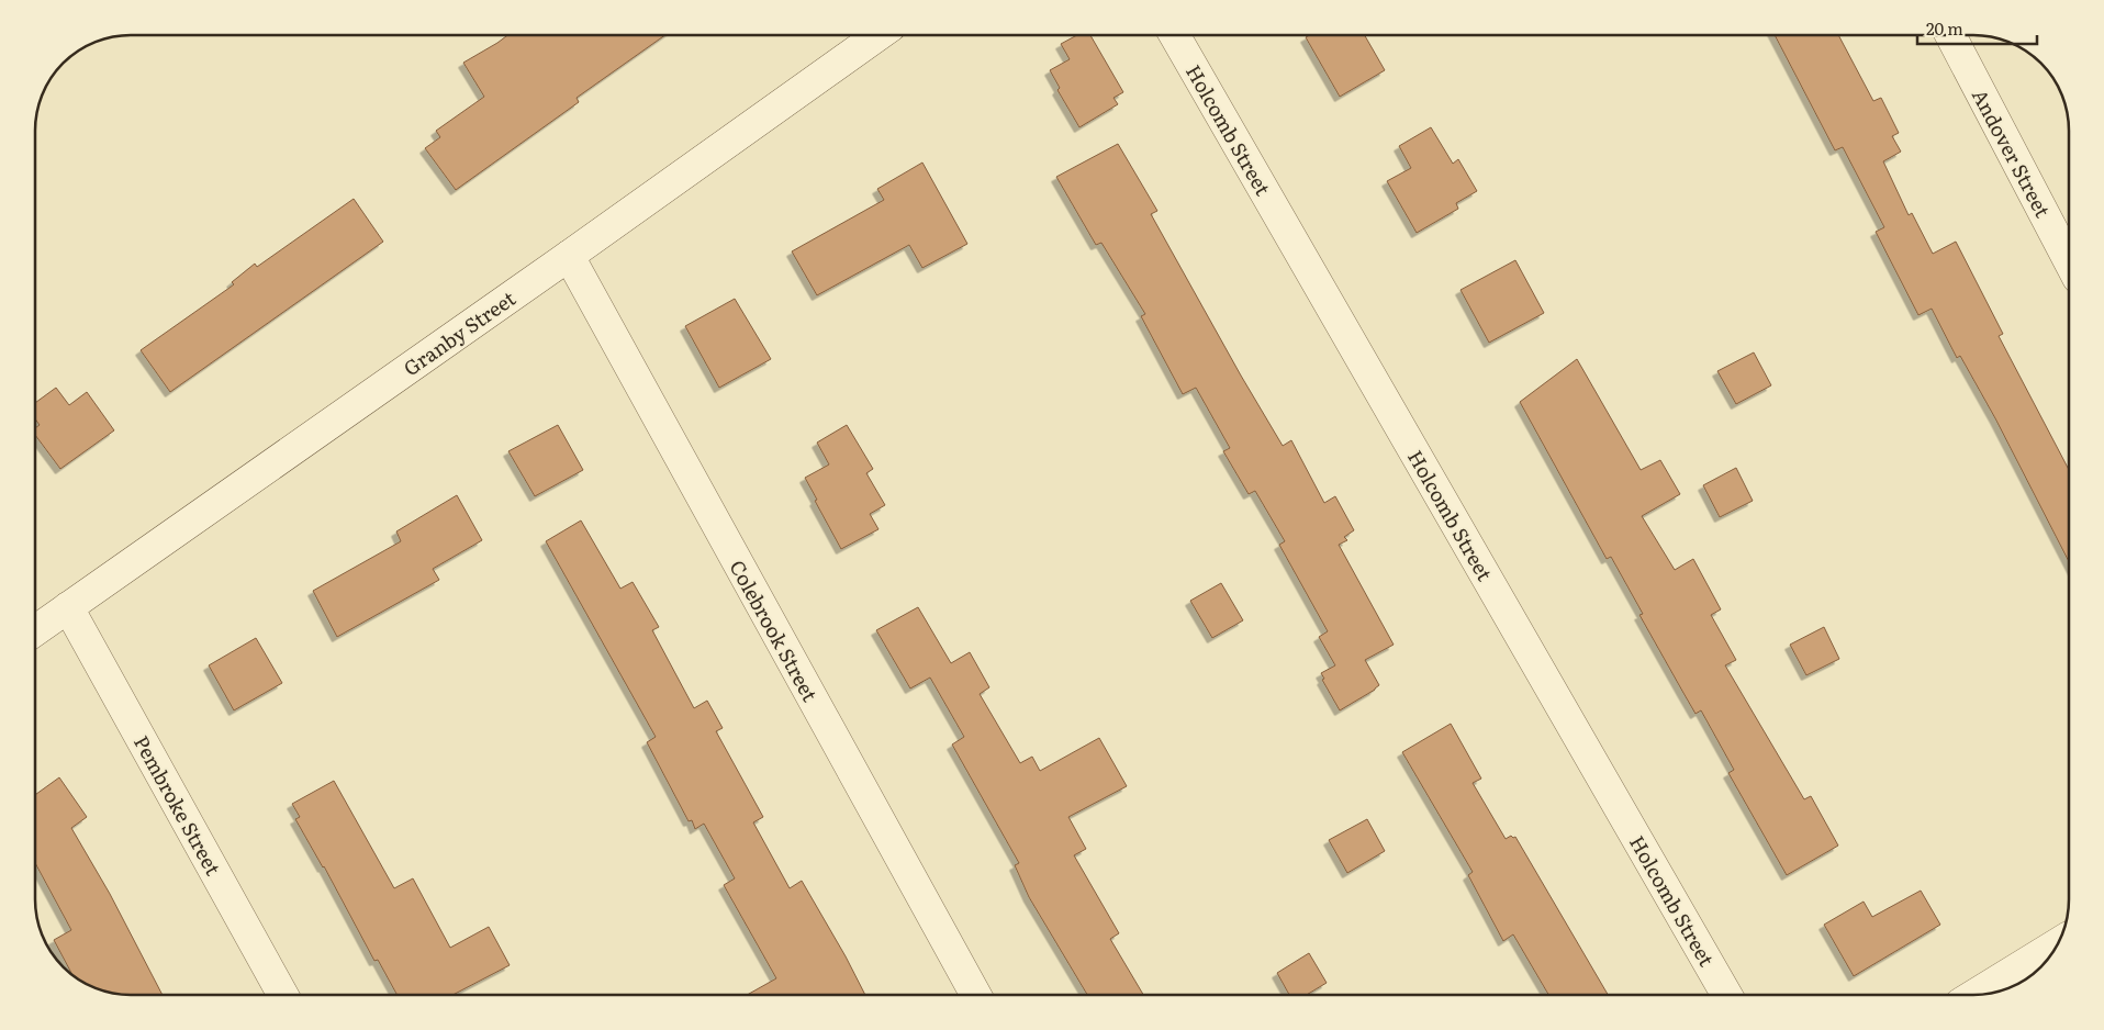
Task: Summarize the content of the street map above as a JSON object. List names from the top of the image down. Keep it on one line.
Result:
{"streets":{"street":["Holcomb Street","Andover Street","Granby Street","Colebrook Street","Pembroke Street"]},"crossings":[["Granby Street","Colebrook Street"],["Granby Street","Pembroke Street"]],"scale_bar":"20 m"}
